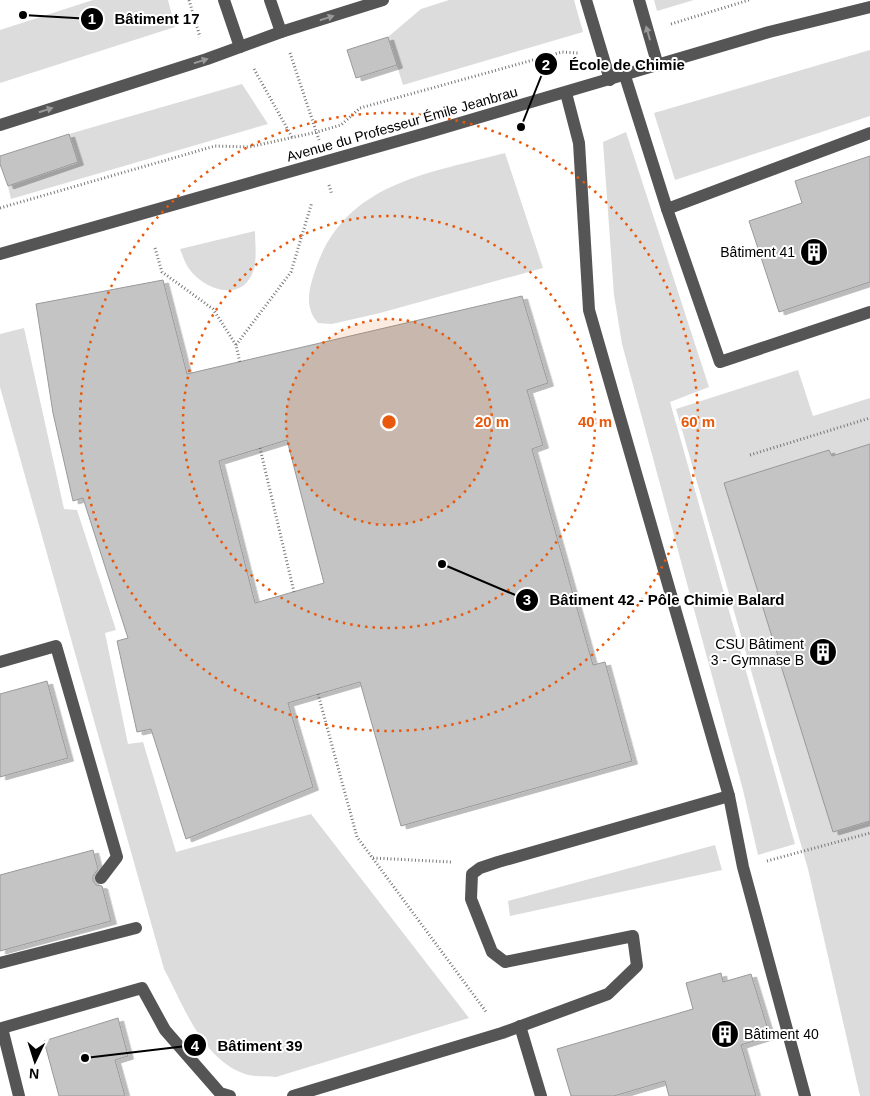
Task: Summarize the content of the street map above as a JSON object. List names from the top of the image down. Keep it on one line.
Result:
{"streets":{"street":["Avenue du Professeur Émile Jeanbrau"]},"places":{"other":["Bâtiment 17","École de Chimie","Bâtiment 42 - Pôle Chimie Balard","Bâtiment 39"],"building":["Bâtiment 41","CSU Bâtiment 3 - Gymnase B","Bâtiment 40"]},"north":"bottom","rings":["20 m","40 m","60 m"]}
